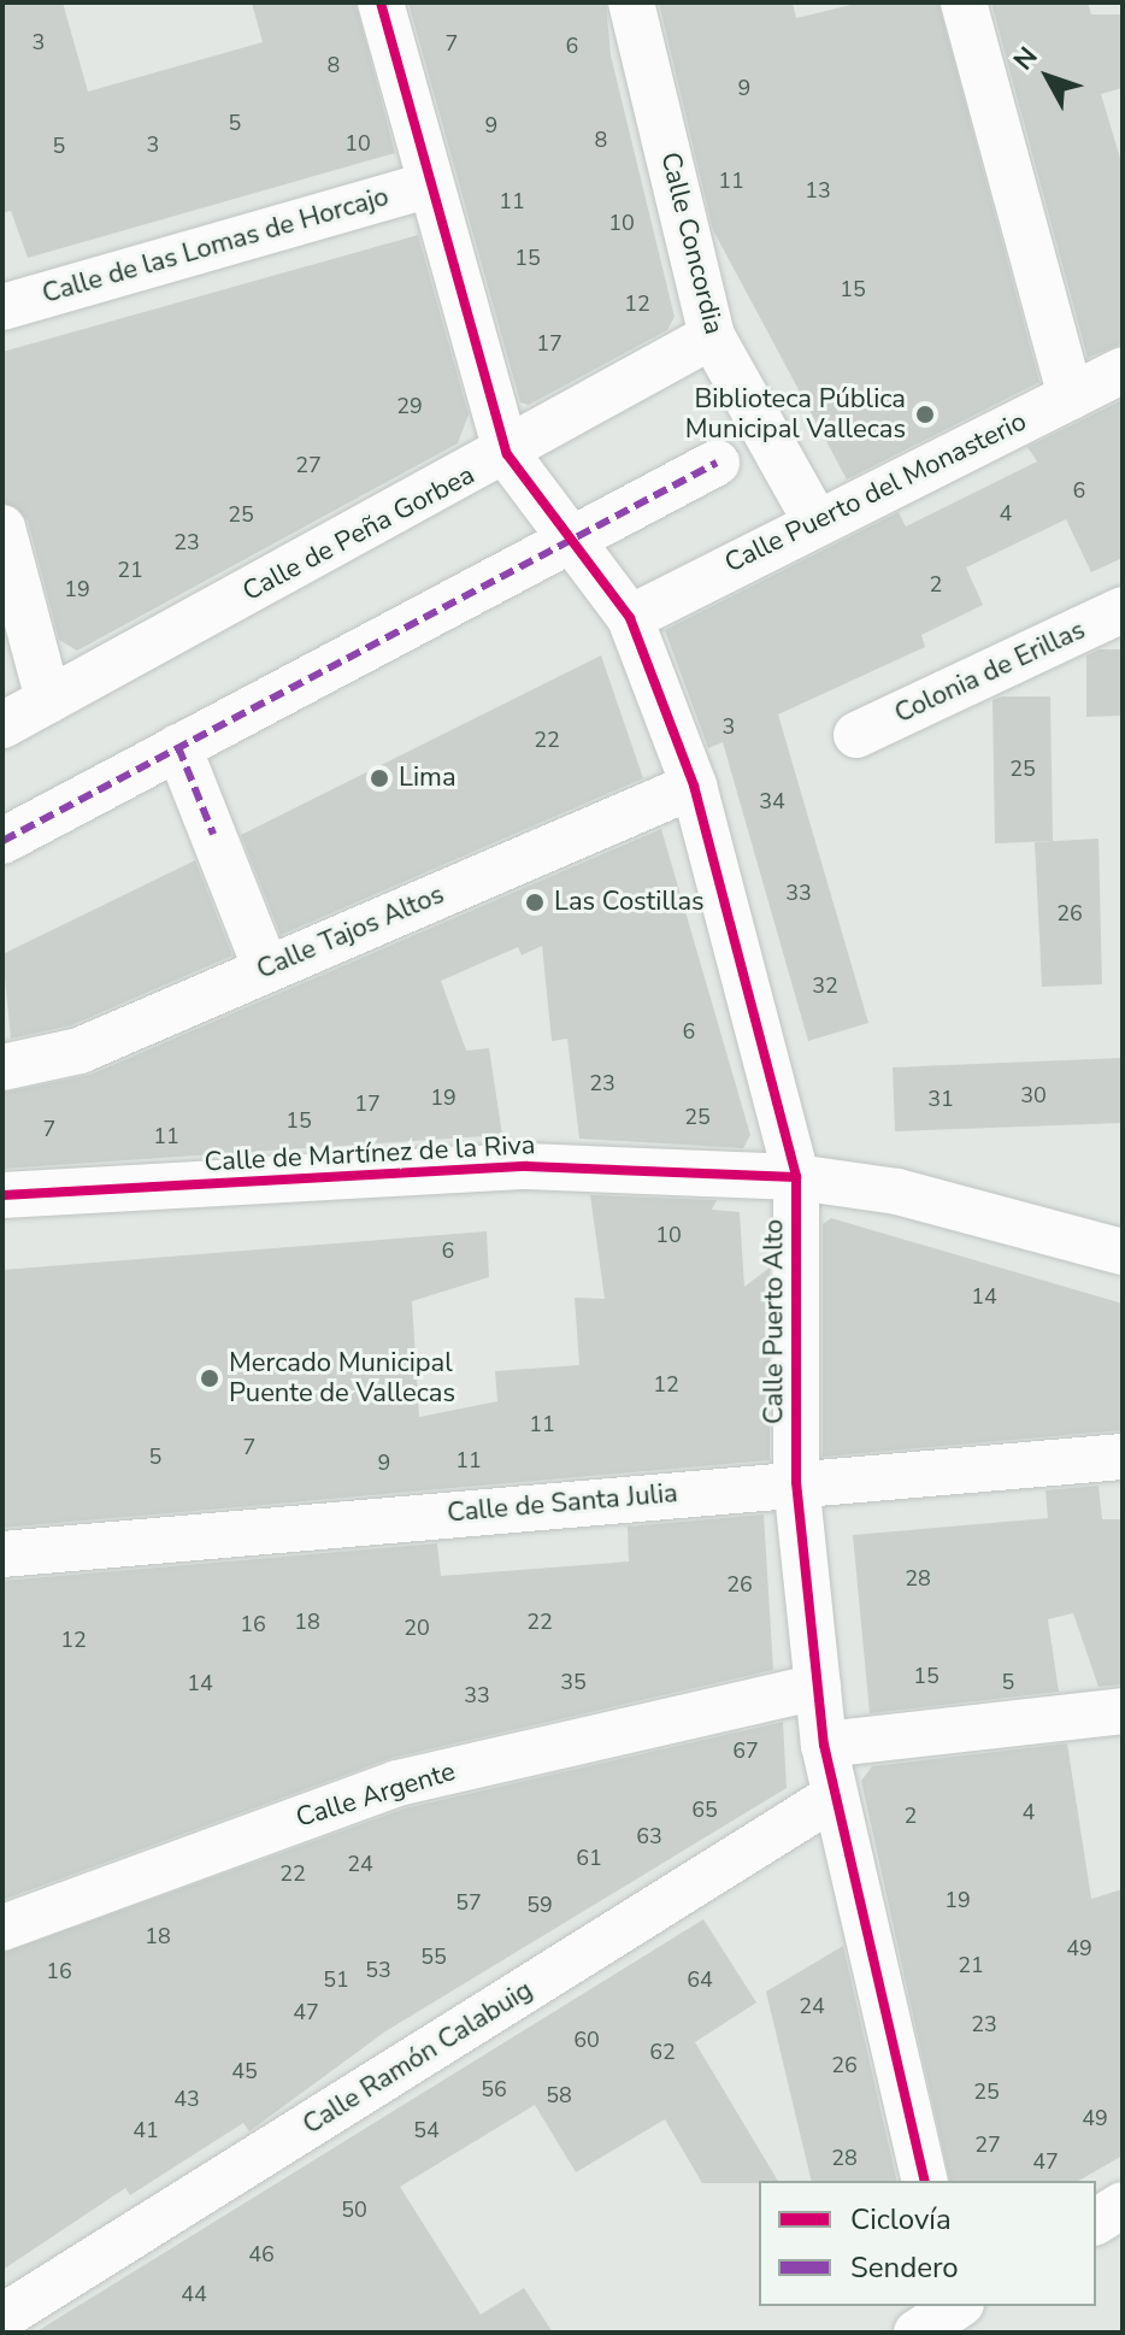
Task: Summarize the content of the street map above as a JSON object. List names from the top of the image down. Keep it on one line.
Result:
{"streets":{"street":["Calle Concordia","Calle de las Lomas de Horcajo","Calle Puerto del Monasterio","Calle de Peña Gorbea","Colonia de Erillas","Calle Tajos Altos","Calle de Martínez de la Riva","Calle Puerto Alto","Calle de Santa Julia","Calle Argente","Calle Ramón Calabuig"]},"crossings":[["Calle Concordia","Calle Puerto del Monasterio"],["Calle Concordia","Calle de Peña Gorbea"],["Calle de las Lomas de Horcajo","Calle Puerto Alto"],["Calle Puerto del Monasterio","Calle Puerto Alto"],["Calle de Peña Gorbea","Calle Puerto Alto"],["Calle Tajos Altos","Calle Puerto Alto"],["Calle de Martínez de la Riva","Calle Puerto Alto"],["Calle Puerto Alto","Calle de Santa Julia"],["Calle Puerto Alto","Calle Argente"],["Calle Puerto Alto","Calle Ramón Calabuig"]],"places":["Biblioteca Pública Municipal Vallecas","Lima","Las Costillas","Mercado Municipal Puente de Vallecas"],"house_numbers":["3","7","6","8","9","5","9","8","10","3","5","11","13","11","10","15","15","12","17","29","27","6","4","25","23","21","2","19","3","22","25","34","33","26","32","6","23","30","19","31","17","25","15","7","11","10","6","14","12","11","7","5","11","9","28","26","18","22","16","20","12","15","35","5","14","33","67","65","4","2","63","61","24","22","19","57","59","18","49","55","21","53","16","51","64","24","47","23","60","62","26","45","56","25","58","43","49","41","54","27","28","47","50","46","44"],"legend":["Ciclovía","Sendero"],"north":"top left"}
